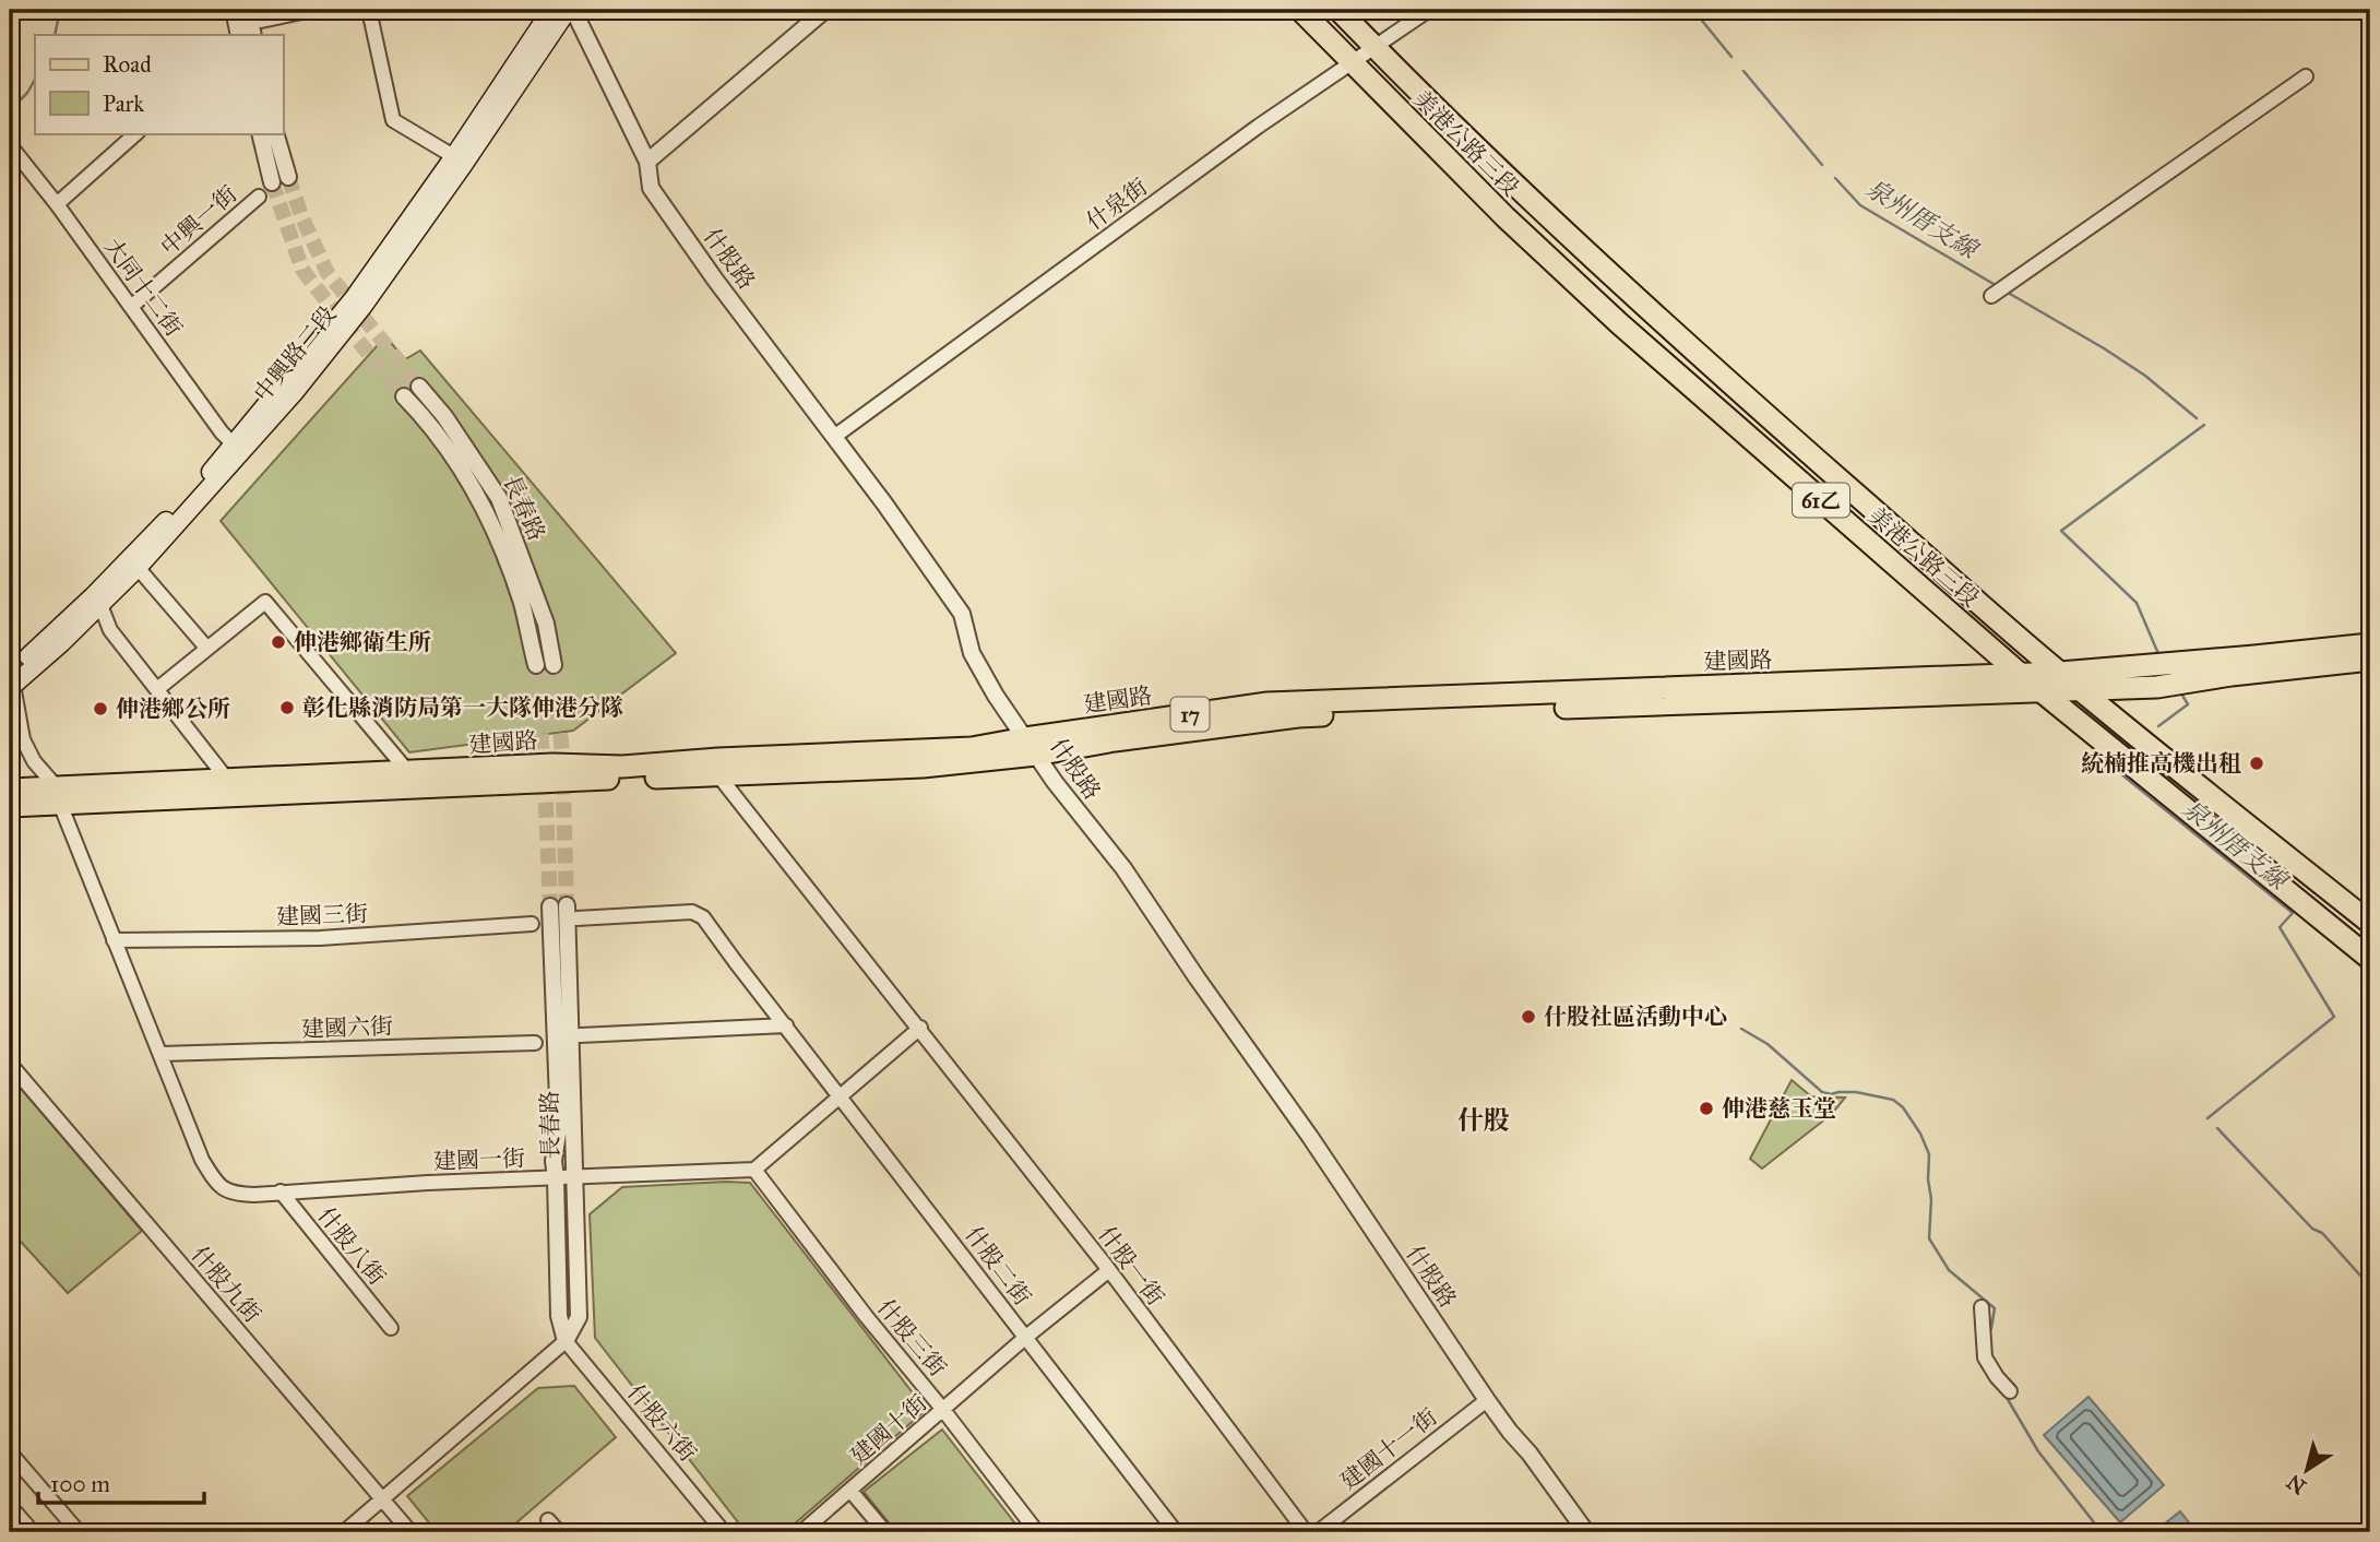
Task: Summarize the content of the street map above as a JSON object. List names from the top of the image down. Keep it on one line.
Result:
{"streets":{"main road":["美港公路三段","中興路二段","61乙","建國路","17"],"street":["什泉街","中興一街","什股路","大同十二街","長春路","建國三街","建國六街","建國一街","什股八街","什股二街","什股一街","什股九街","什股三街","什股六街","建國十街","建國十一街"]},"crossings":[["美港公路三段","什泉街"],["美港公路三段","建國路"],["什泉街","什股路"],["中興一街","大同十二街"],["什股路","中興路二段"],["什股路","建國路"],["什股路","建國十一街"],["大同十二街","中興路二段"],["中興路二段","建國一街"],["長春路","建國一街"],["長春路","什股九街"],["長春路","什股六街"],["建國路","建國一街"],["建國三街","建國一街"],["建國六街","建國一街"],["建國一街","什股八街"],["建國一街","什股三街"],["什股二街","建國十街"],["什股一街","建國十街"],["什股三街","建國十街"]],"districts":["什股"],"water":["泉州厝支線"],"places":["伸港鄉衛生所","彰化縣消防局第一大隊伸港分隊","伸港鄉公所","統楠推高機出租","什股社區活動中心","伸港慈玉堂"],"legend":["Road","Park"],"scale_bar":"100 m","north":"bottom left"}
